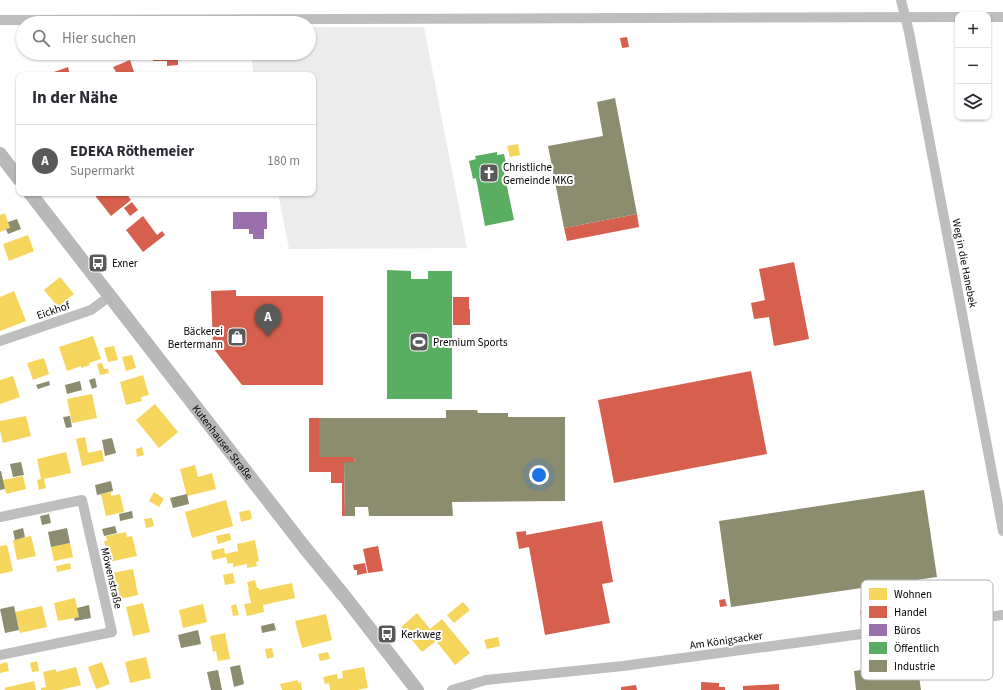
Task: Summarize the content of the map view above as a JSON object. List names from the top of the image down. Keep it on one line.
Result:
{"streets":{"street":["Weg in die Hanebek","Eickhof","Kutenhauser Straße","Möwenstraße","Am Königsacker"]},"crossings":[["Eickhof","Kutenhauser Straße"]],"places":{"church":["Christliche Gemeinde MKG"],"bus stop":["Exner","Kerkweg"],"shop":["Bäckerei Bertermann"],"sports":["Premium Sports"]},"legend":["Wohnen","Handel","Büros","Öffentlich","Industrie"],"page":{"map_buttons":["+","−"],"search":"Hier suchen","heading":"In der Nähe","list":[{"mark":"A","name":"EDEKA Röthemeier","note":"Supermarkt","value":"180 m"}],"pins":"A"}}
